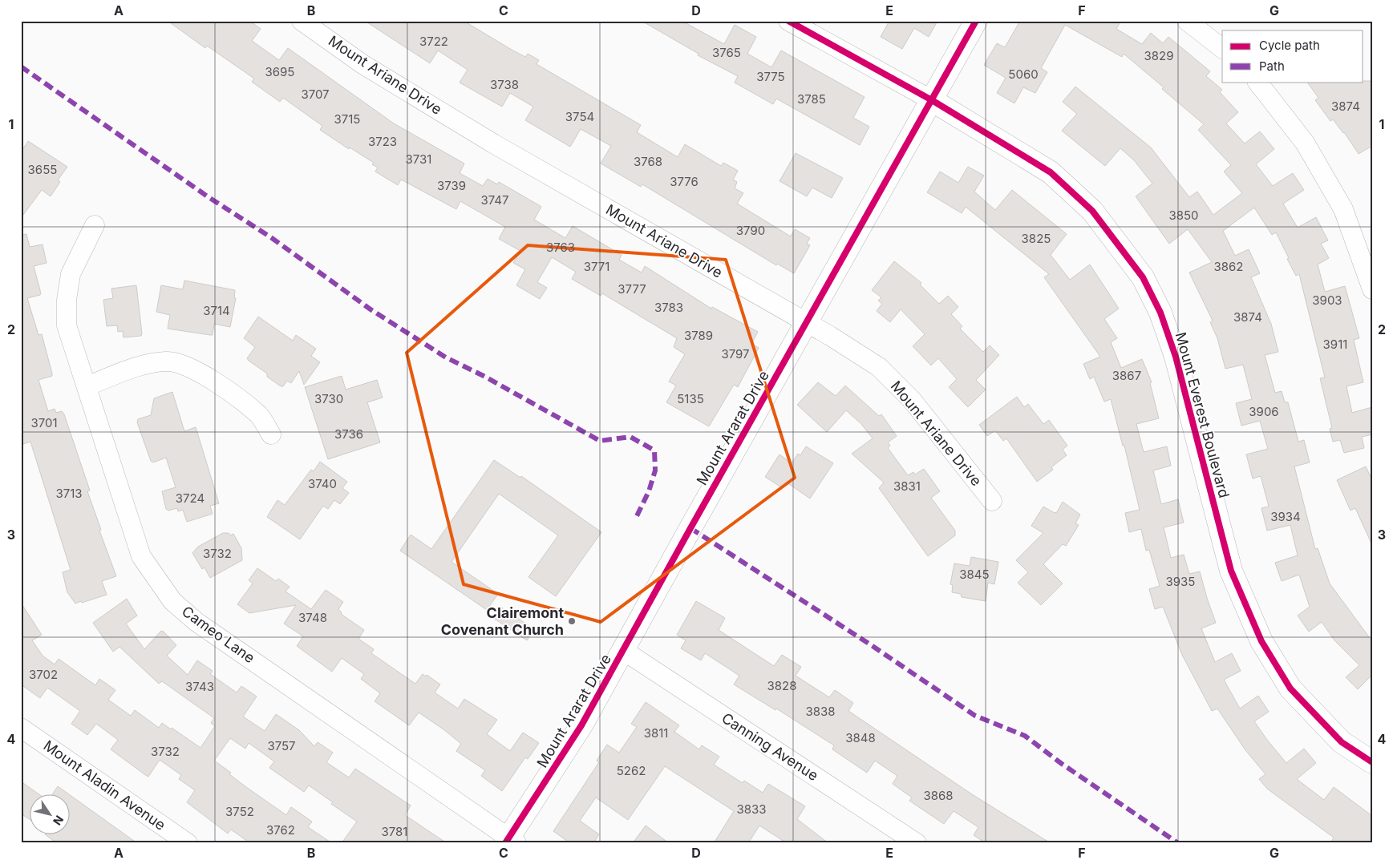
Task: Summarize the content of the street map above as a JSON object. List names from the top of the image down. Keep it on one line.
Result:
{"streets":{"street":["Mount Ariane Drive","Mount Everest Boulevard","Mount Ararat Drive","Cameo Lane","Canning Avenue","Mount Aladin Avenue"]},"crossings":[["Mount Ariane Drive","Mount Ararat Drive"],["Mount Everest Boulevard","Mount Ararat Drive"],["Mount Ararat Drive","Cameo Lane"],["Mount Ararat Drive","Canning Avenue"]],"places":["Clairemont Covenant Church"],"house_numbers":["3722","3765","3829","3695","5060","3775","3738","3707","3785","3874","3754","3715","3723","3731","3768","3655","3776","3739","3747","3850","3790","3825","3763","3771","3862","3777","3903","3783","3714","3874","3789","3911","3797","3867","3730","5135","3906","3701","3736","3740","3831","3713","3724","3934","3732","3845","3935","3748","3702","3828","3743","3838","3811","3848","3757","3732","5262","3868","3833","3752","3762","3781"],"legend":["Cycle path","Path"],"north":"bottom right","grid":{"columns":["A","B","C","D","E","F","G"],"rows":["1","2","3","4"]}}
